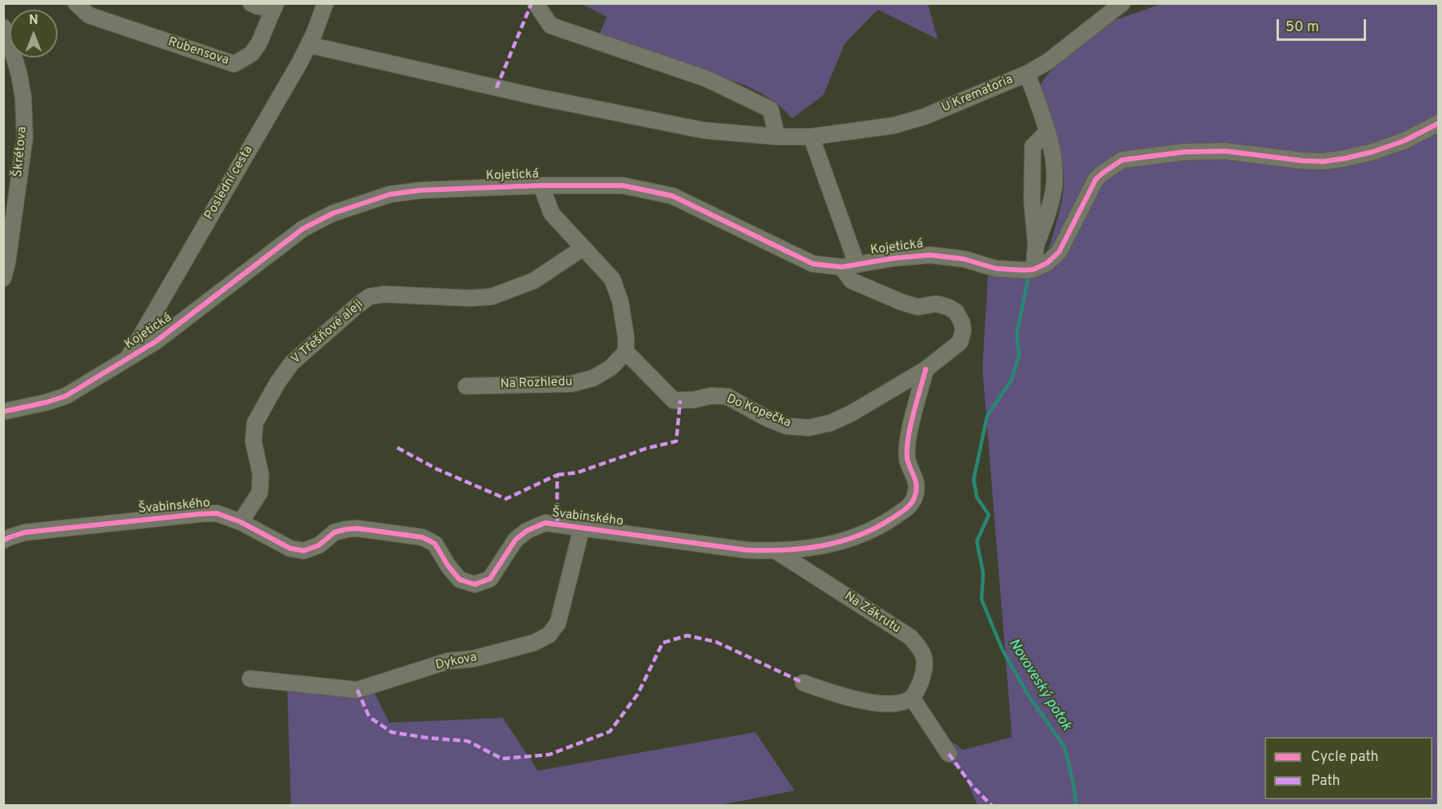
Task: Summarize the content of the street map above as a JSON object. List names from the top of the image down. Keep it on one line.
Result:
{"streets":{"street":["Rubensova","U Krematoria","Škrétova","Kojetická","Poslední cesta","V Třešňové aleji","Na Rozhledu","Do Kopečka","Švabinského","Na Zákrutu","Dykova"]},"crossings":[["U Krematoria","Kojetická"],["U Krematoria","Poslední cesta"],["Kojetická","Poslední cesta"],["V Třešňové aleji","Švabinského"],["Na Rozhledu","Do Kopečka"],["Do Kopečka","Švabinského"],["Švabinského","Na Zákrutu"],["Švabinského","Dykova"]],"water":["Novoveský potok"],"legend":["Cycle path","Path"],"scale_bar":"50 m","north":"top"}
